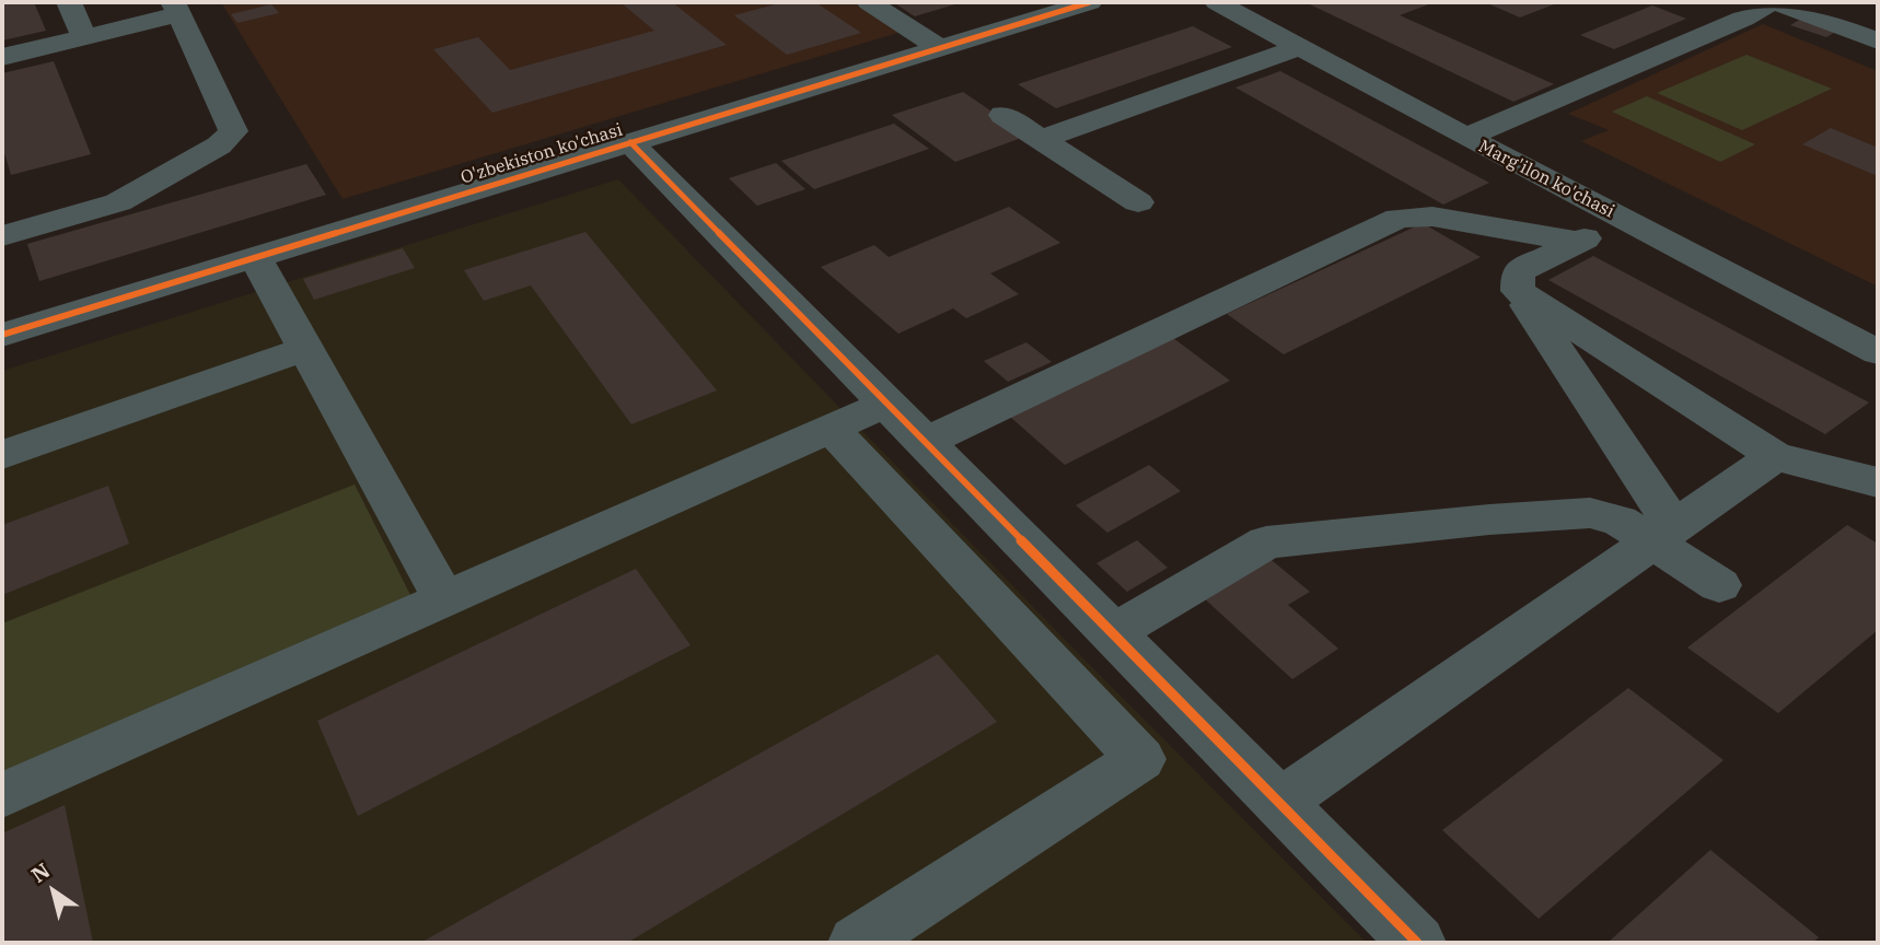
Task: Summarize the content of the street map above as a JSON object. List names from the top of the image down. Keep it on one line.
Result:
{"streets":{"street":["O'zbekiston ko'chasi","Marg'ilon ko'chasi"]},"north":"top left"}
